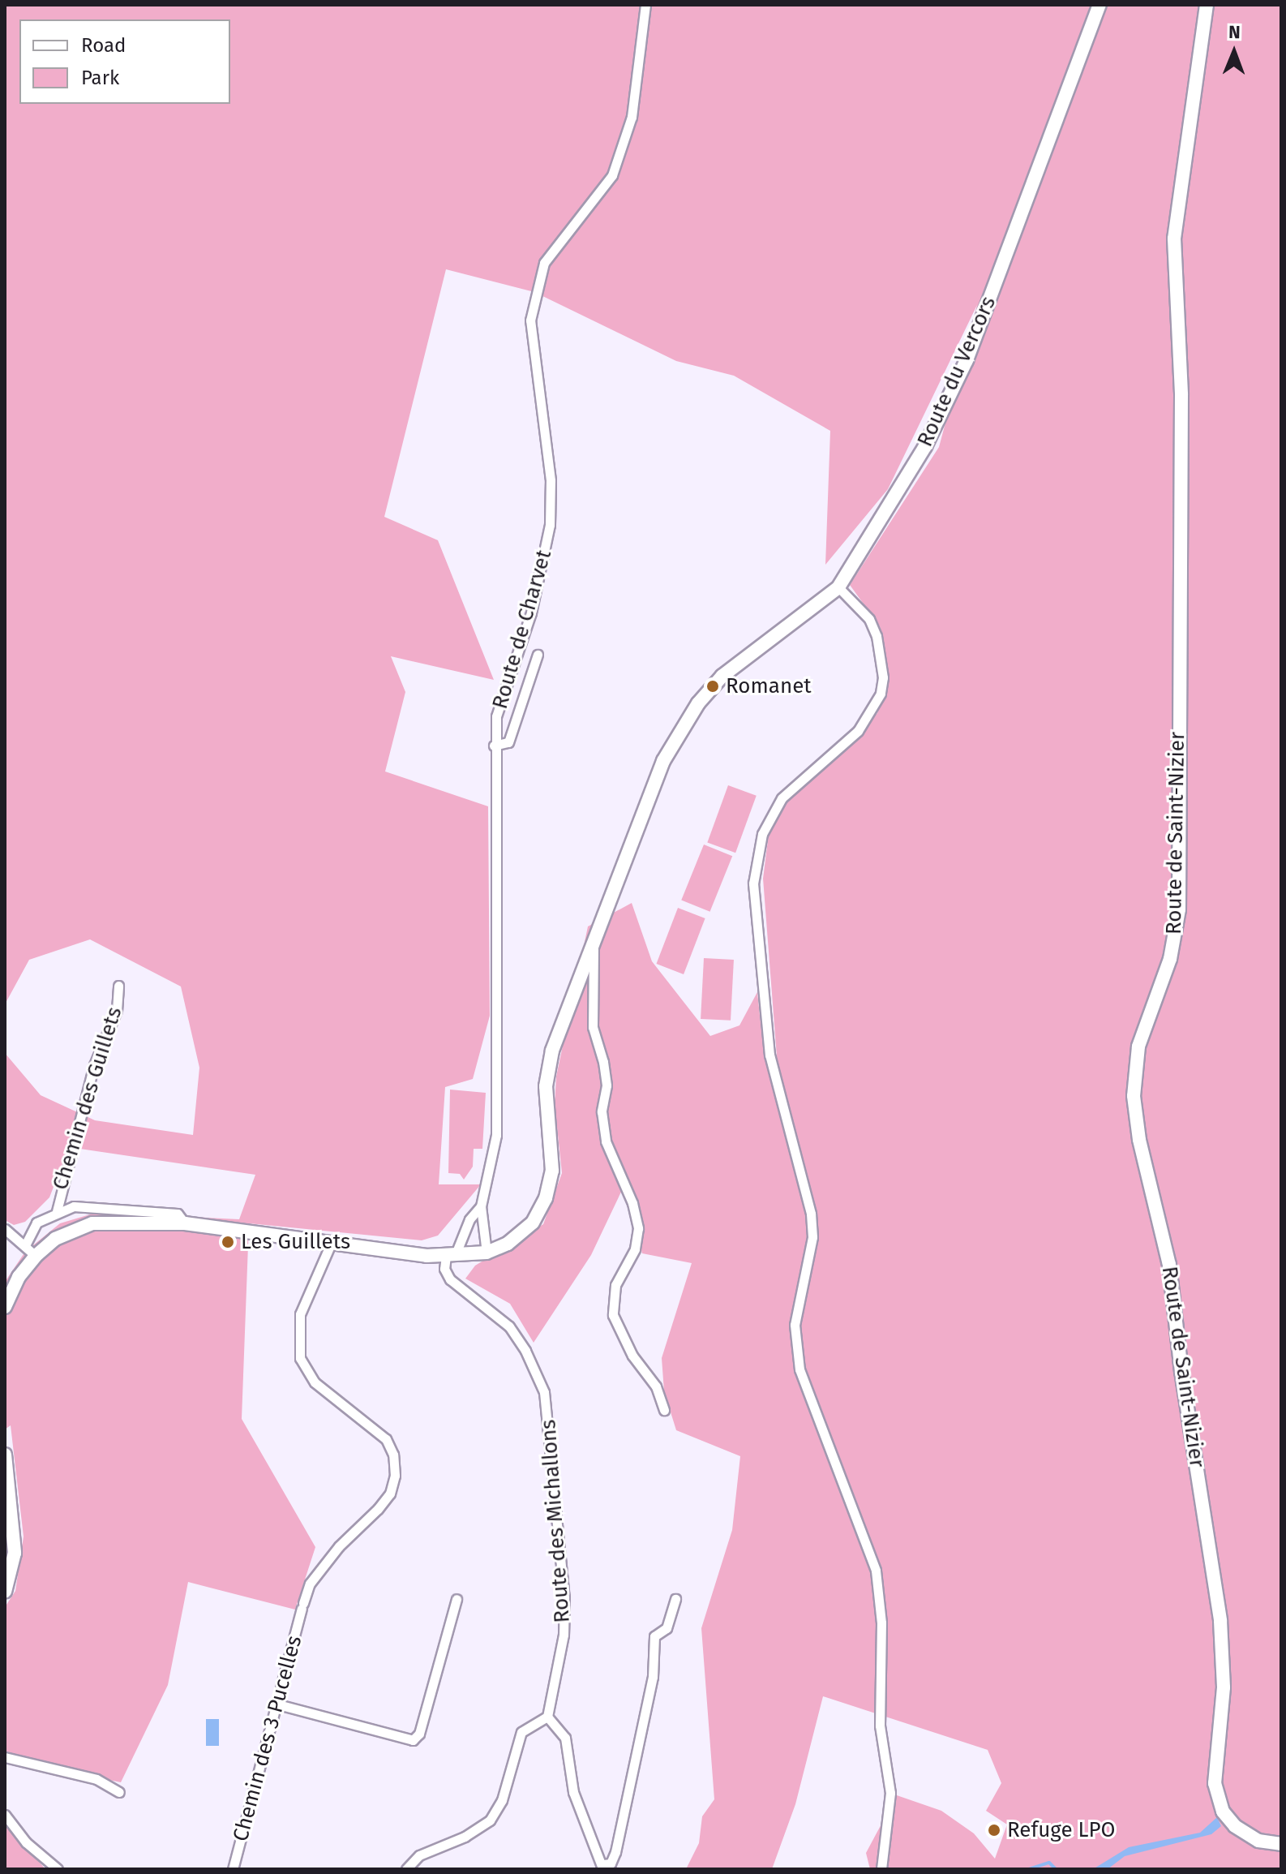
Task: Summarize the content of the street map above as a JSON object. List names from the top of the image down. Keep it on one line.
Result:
{"streets":{"main road":["Route du Vercors","Route de Saint-Nizier"],"street":["Route de Charvet","Chemin des Guillets","Route des Michallons","Chemin des 3 Pucelles"]},"crossings":[["Route du Vercors","Route de Charvet"],["Route de Charvet","Route des Michallons"]],"places":["Romanet","Les Guillets","Refuge LPO"],"legend":["Road","Park"],"north":"top"}
